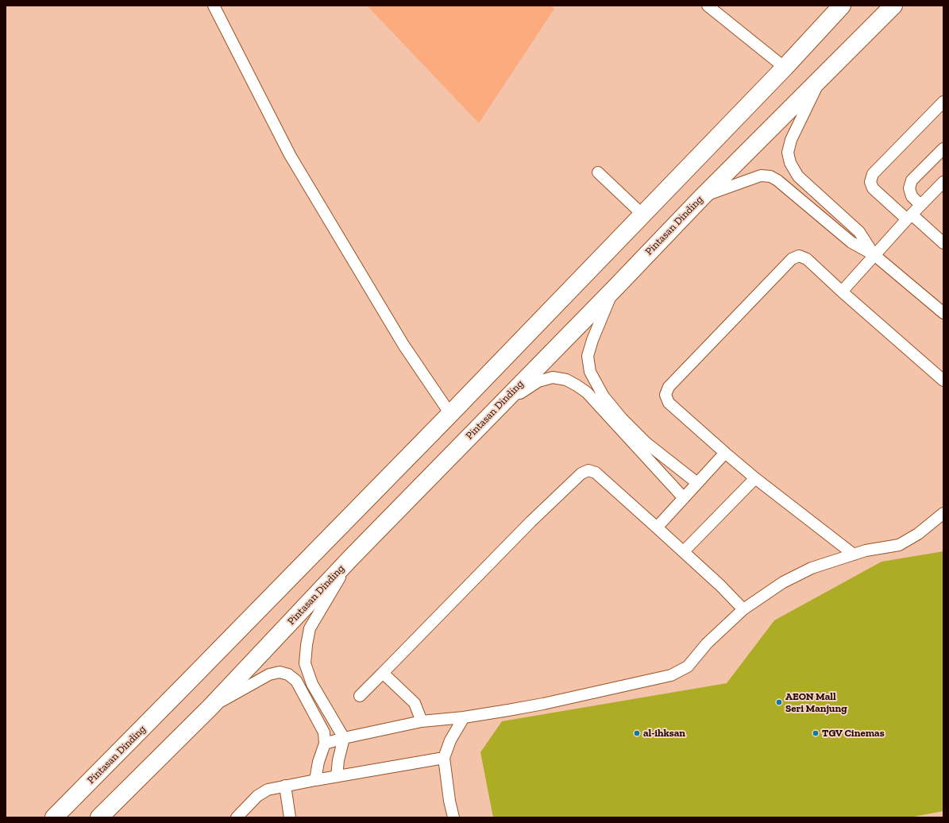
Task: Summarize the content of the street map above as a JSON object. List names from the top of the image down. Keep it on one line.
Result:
{"streets":{"main road":["Pintasan Dinding"]},"places":["AEON Mall Seri Manjung","al-ihksan","TGV Cinemas"]}
